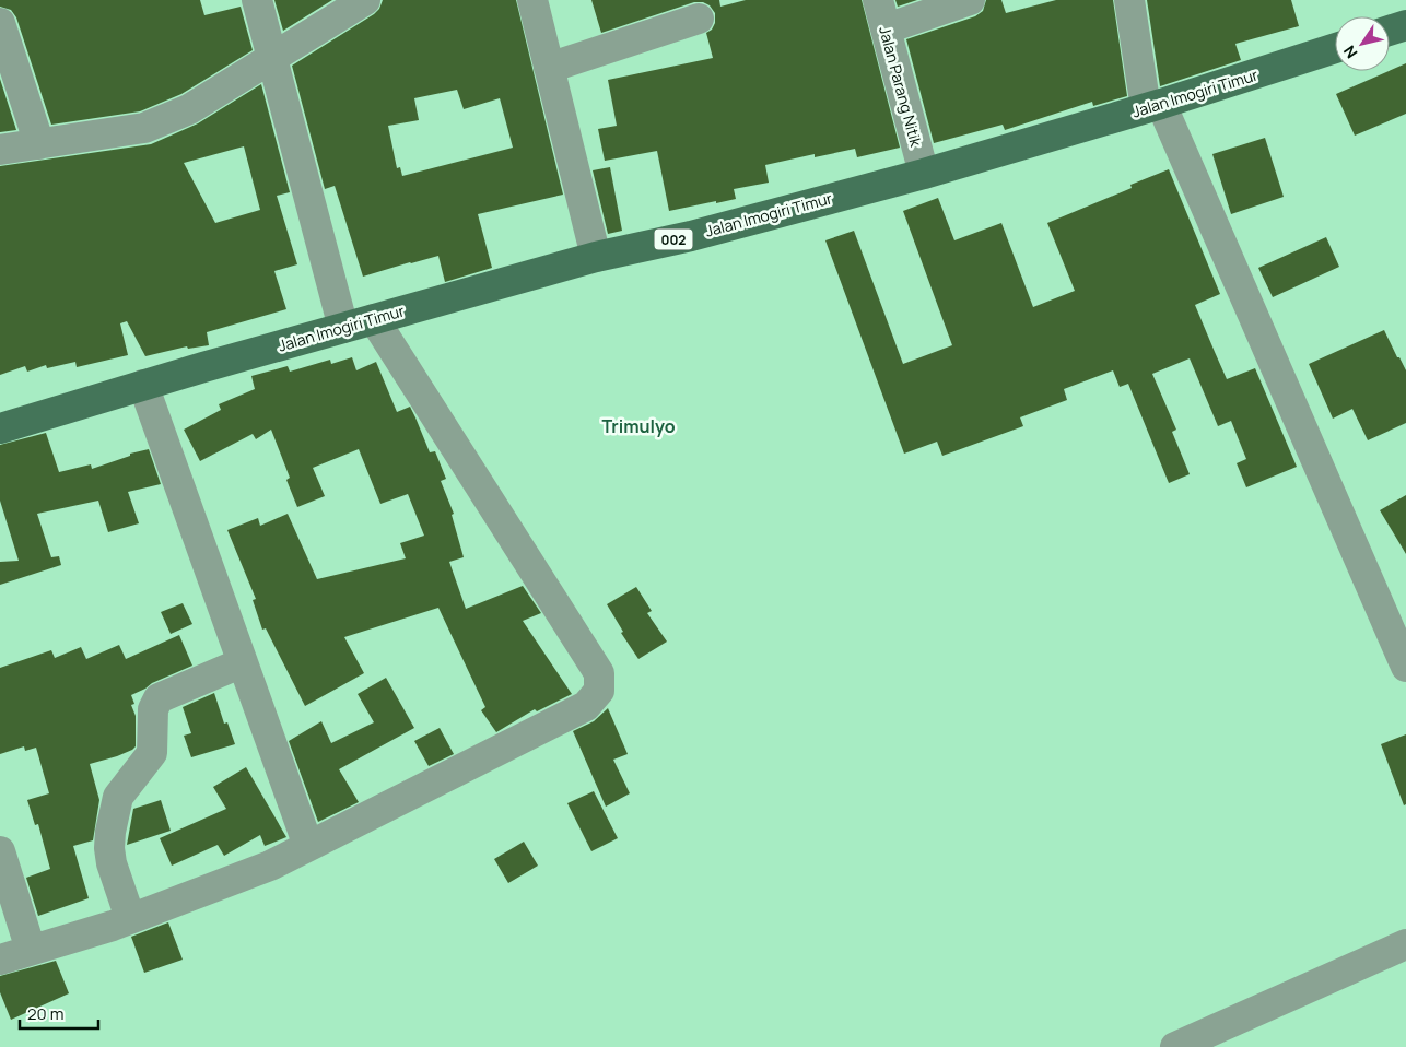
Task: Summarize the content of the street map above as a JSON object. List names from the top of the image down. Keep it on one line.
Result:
{"streets":{"main road":["Jalan Imogiri Timur","002"],"street":["Jalan Parang Nitik"]},"crossings":[["Jalan Parang Nitik","Jalan Imogiri Timur"]],"districts":["Trimulyo"],"scale_bar":"20 m","north":"bottom left"}
